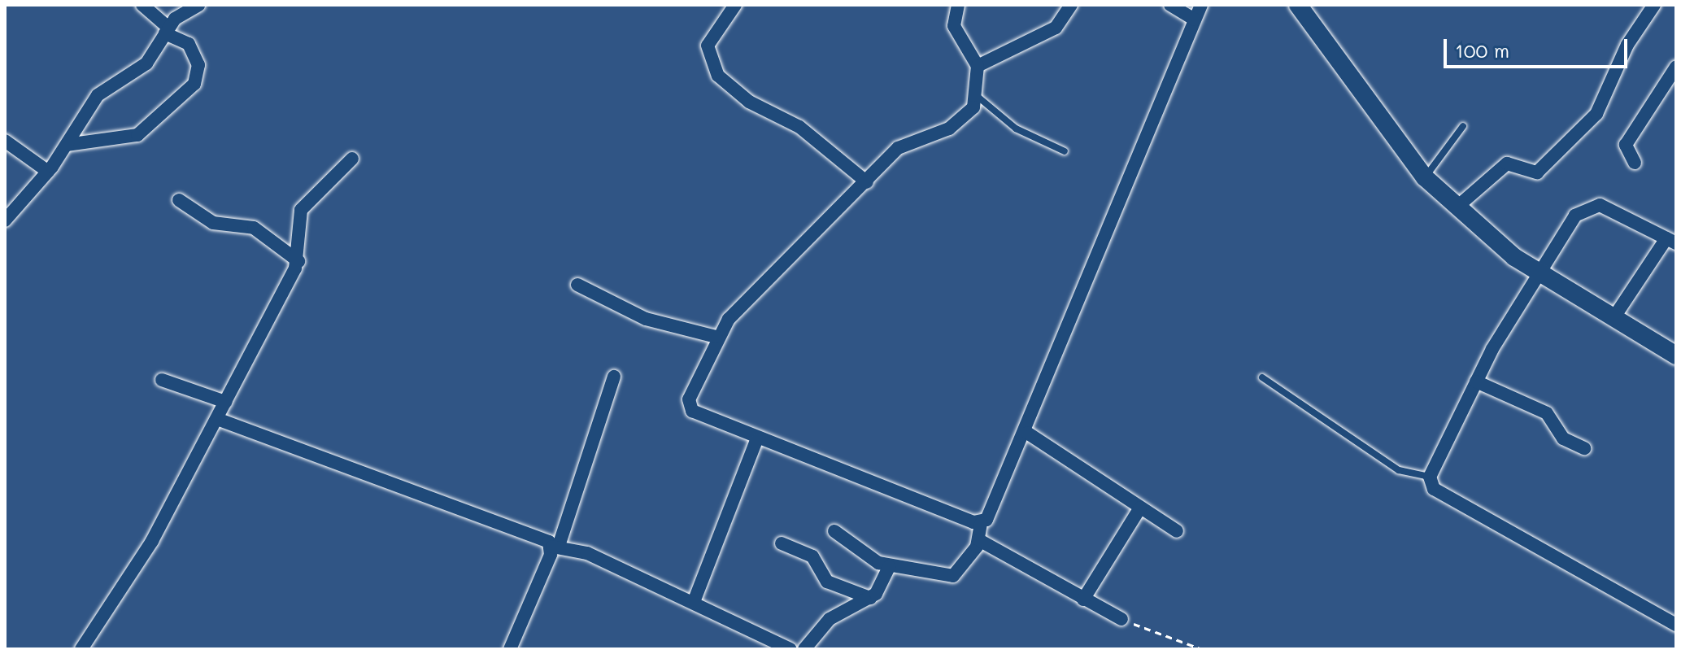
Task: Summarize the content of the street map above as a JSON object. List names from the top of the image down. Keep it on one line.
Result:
{"scale_bar":"100 m"}
